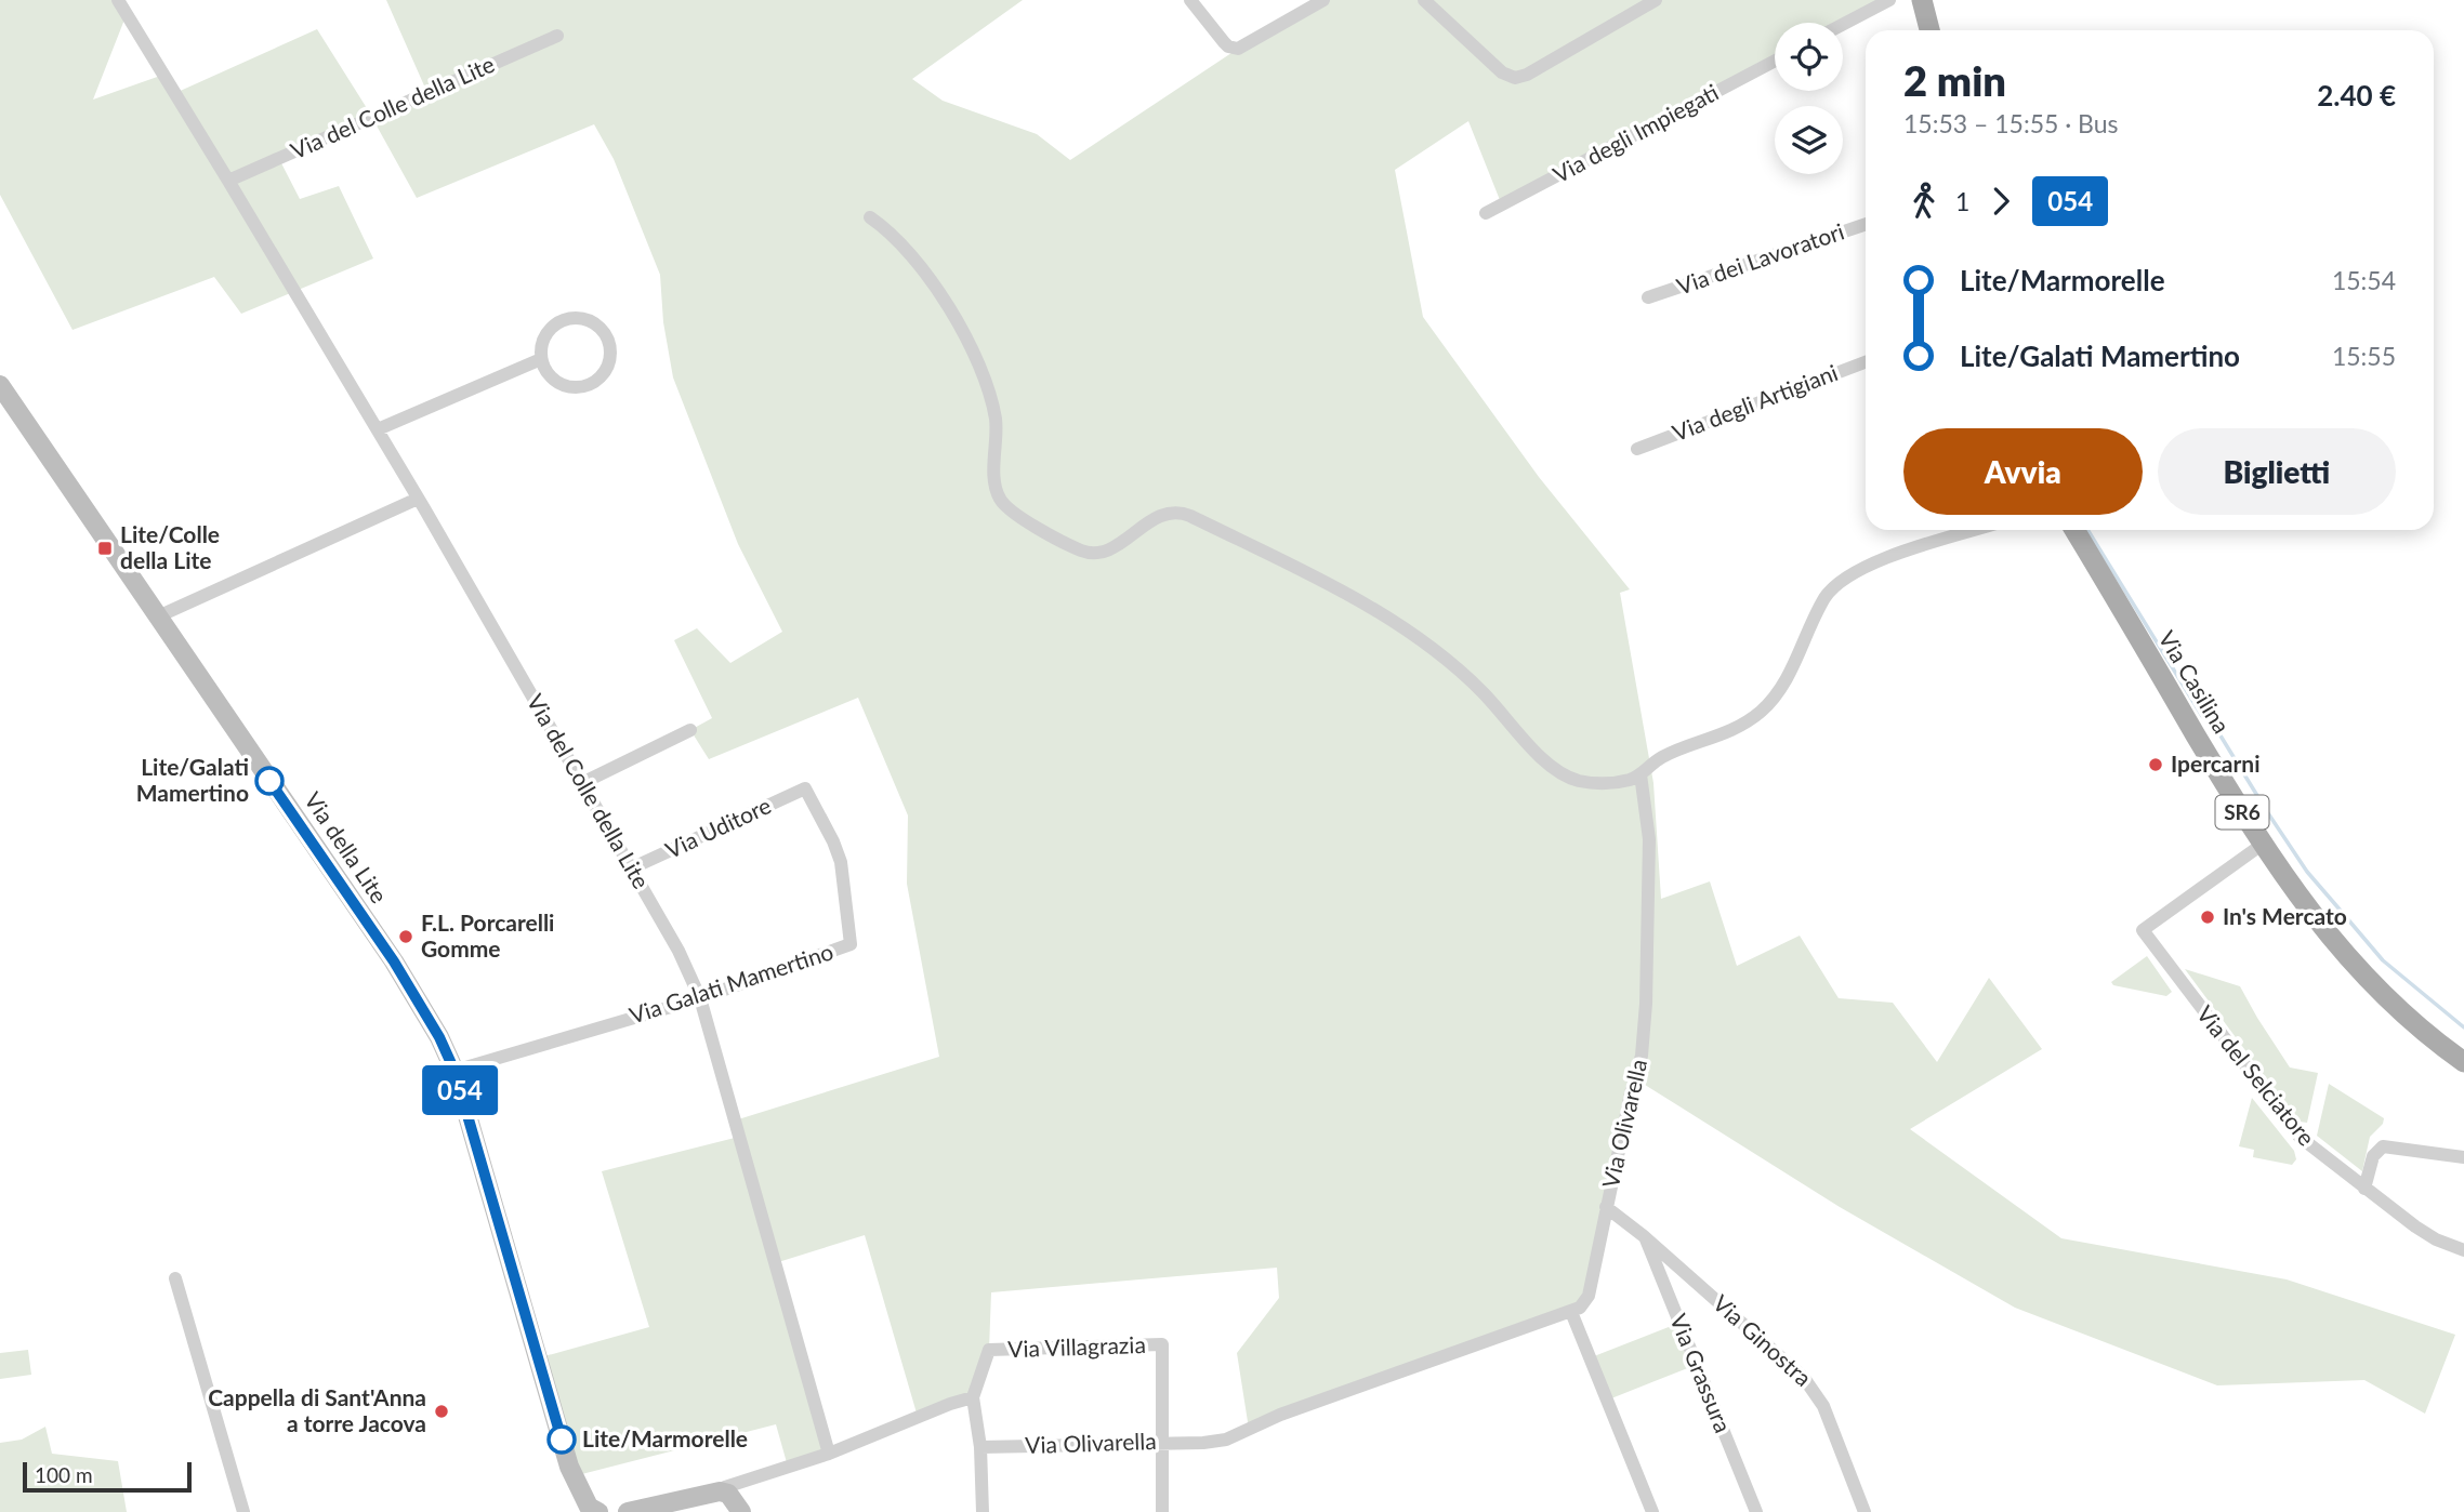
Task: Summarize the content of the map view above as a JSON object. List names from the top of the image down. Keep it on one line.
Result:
{"streets":{"main road":["Via Casilina","SR6"],"street":["Via del Colle della Lite","Via degli Impiegati","Via dei Lavoratori","Via degli Artigiani","Via Uditore","Via della Lite","Via Galati Mamertino","Via del Selciatore","Via Olivarella","Via Ginostra","Via Villagrazia","Via Grassura"]},"crossings":[["Via del Colle della Lite","Via Uditore"],["Via del Colle della Lite","Via Galati Mamertino"],["Via Casilina","Via del Selciatore"],["Via Uditore","Via Galati Mamertino"],["Via della Lite","Via Galati Mamertino"],["Via Olivarella","Via Ginostra"],["Via Olivarella","Via Villagrazia"],["Via Ginostra","Via Grassura"]],"places":{"transit":["Lite/Colle della Lite"],"other":["Ipercarni","Lite/Galati Mamertino","In's Mercato","F.L. Porcarelli Gomme","Cappella di Sant'Anna a torre Jacova","Lite/Marmorelle"]},"lines":["bus line 054"],"scale_bar":"100 m","page":{"on_map":"054","heading":["2 min","15:53 – 15:55 · Bus","2.40 €"],"legs":["1","054"],"list":[{"name":"Lite/Marmorelle","value":"15:54"},{"name":"Lite/Galati Mamertino","value":"15:55"}],"buttons":["Avvia","Biglietti"],"scale":"100 m"}}
